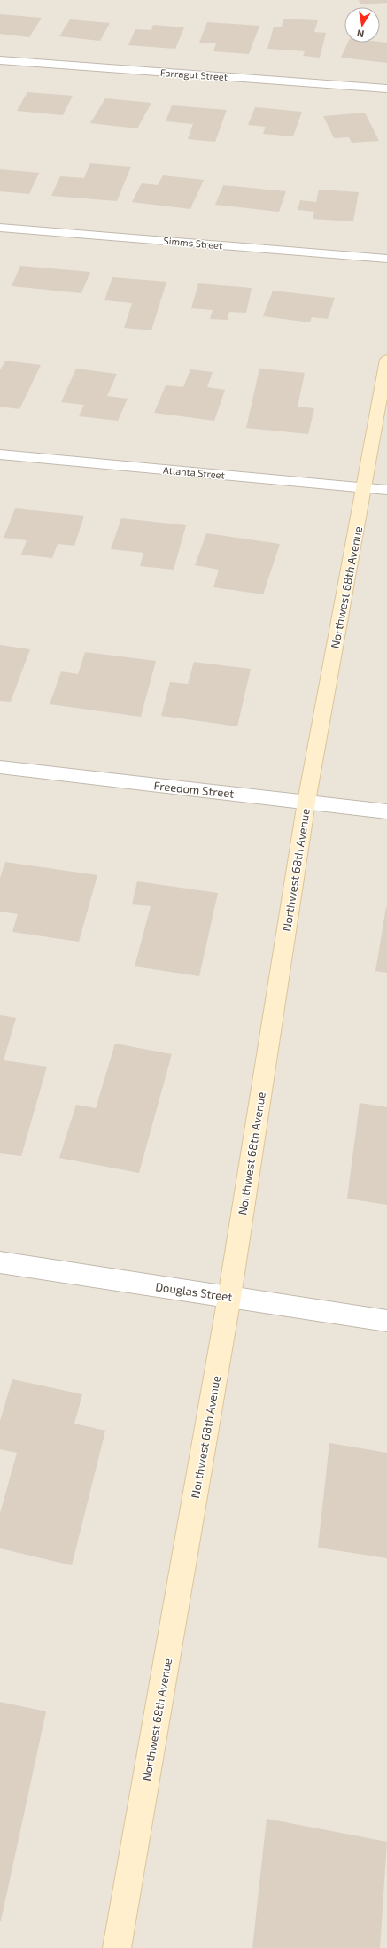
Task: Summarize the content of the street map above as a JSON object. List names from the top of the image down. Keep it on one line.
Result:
{"streets":{"street":["Farragut Street","Simms Street","Atlanta Street","Northwest 68th Avenue","Freedom Street","Douglas Street"]},"crossings":[["Atlanta Street","Northwest 68th Avenue"],["Northwest 68th Avenue","Freedom Street"],["Northwest 68th Avenue","Douglas Street"]],"north":"bottom"}
